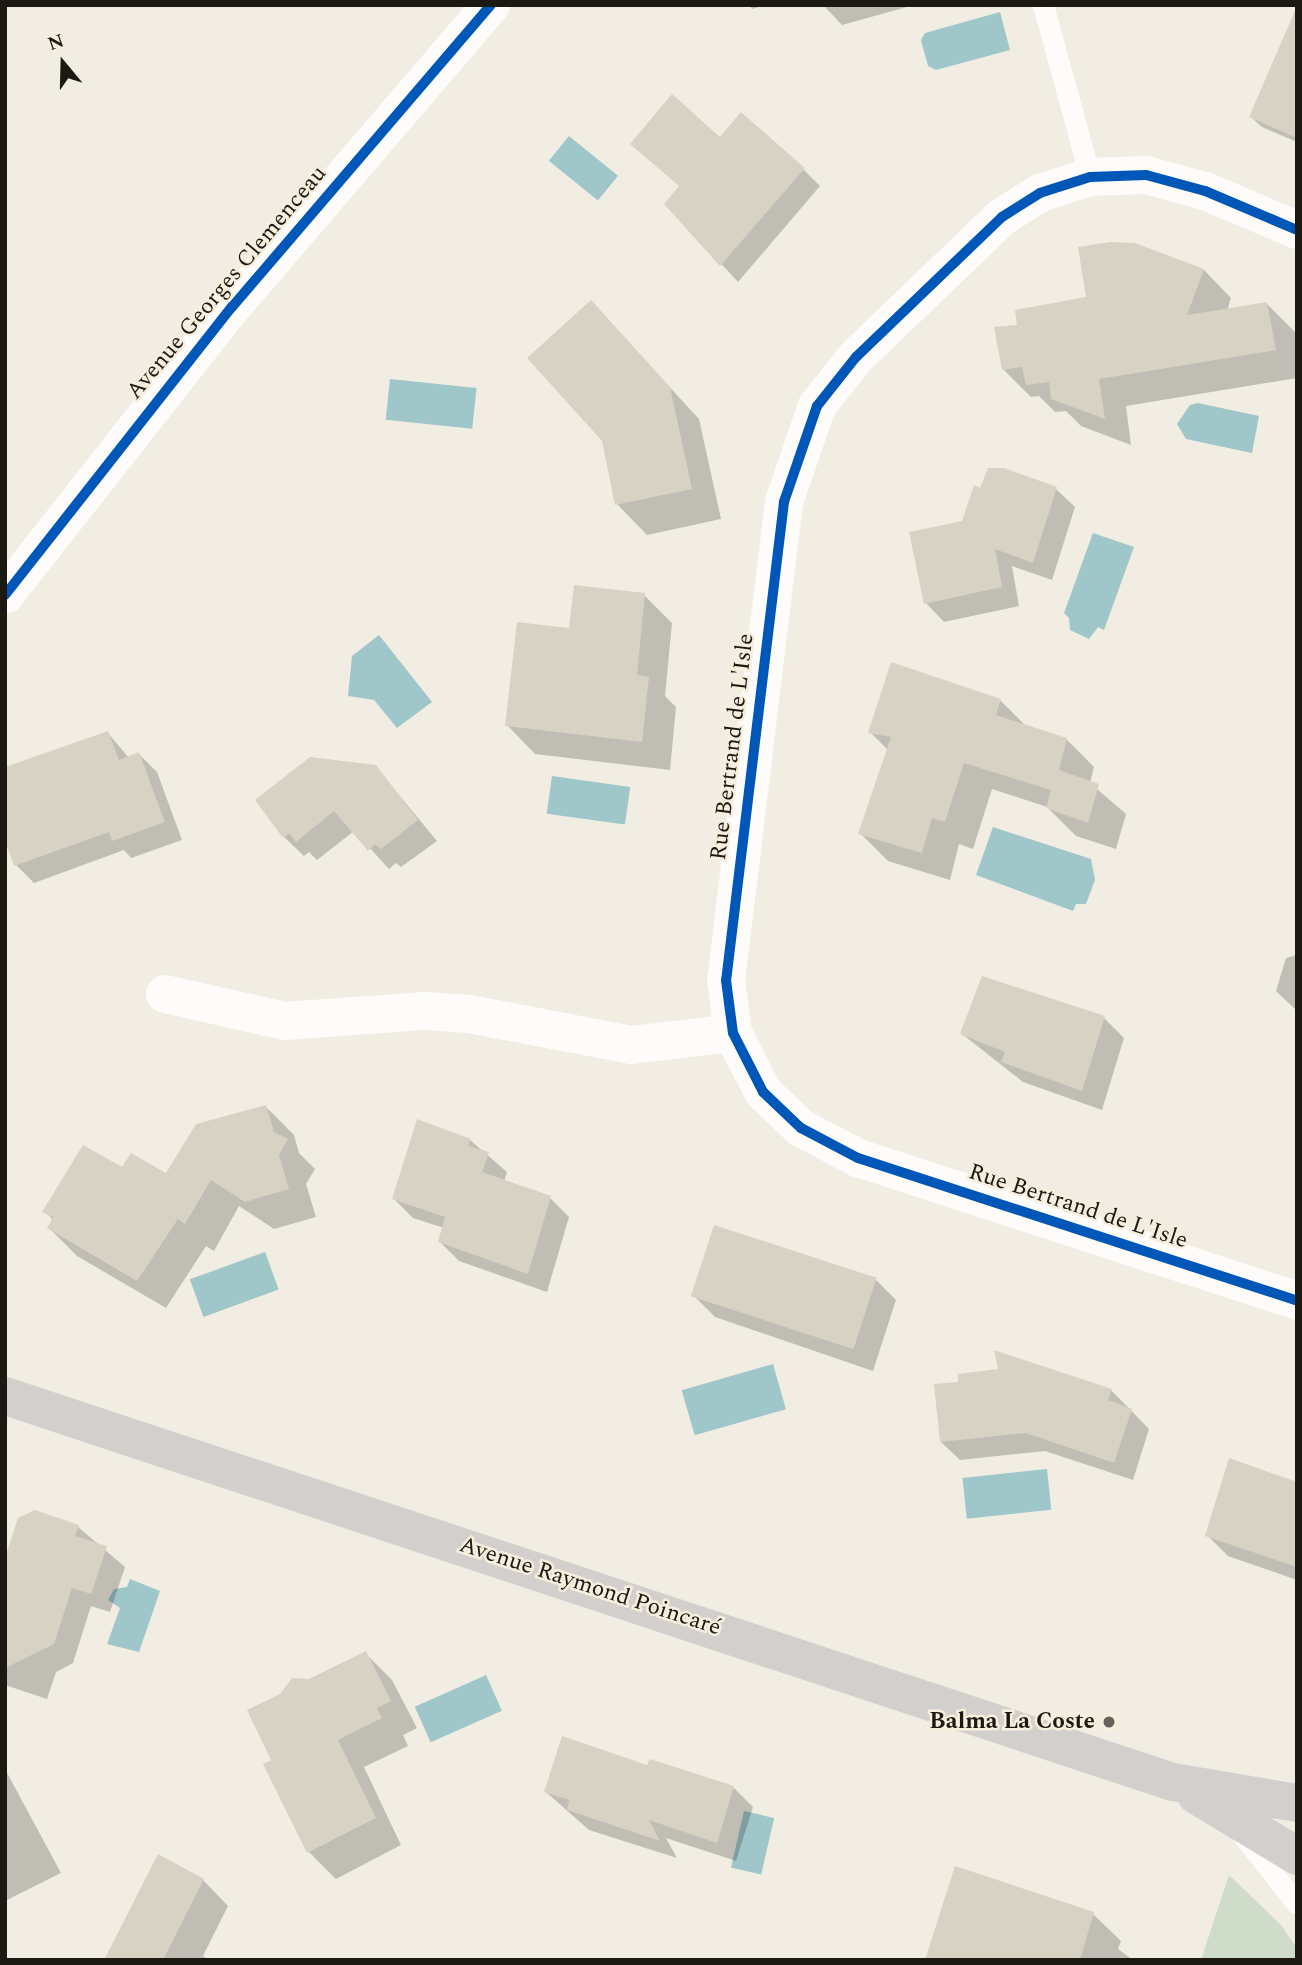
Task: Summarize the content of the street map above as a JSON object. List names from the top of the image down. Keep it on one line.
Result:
{"streets":{"main road":["Avenue Raymond Poincaré"],"street":["Avenue Georges Clemenceau","Rue Bertrand de L'Isle"]},"places":["Balma La Coste"],"north":"top"}
